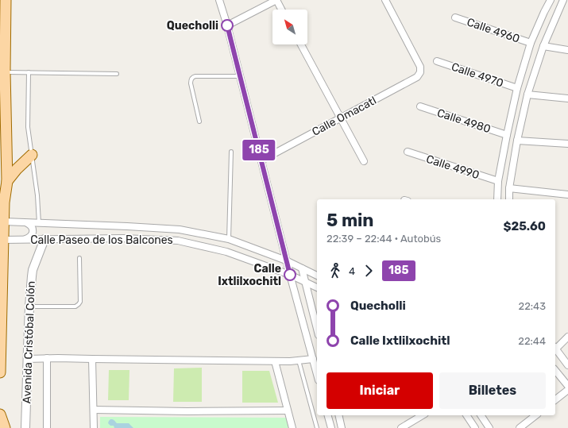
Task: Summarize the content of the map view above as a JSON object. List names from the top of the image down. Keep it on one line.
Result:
{"streets":{"street":["Calle 4960","Calle 4970","Calle Omacatl","Calle 4980","Calle 4990","Calle Paseo de los Balcones","Avenida Cristóbal Colón"]},"crossings":[["Calle Paseo de los Balcones","Avenida Cristóbal Colón"]],"places":["Quecholli","Calle Ixtlilxochitl"],"lines":["bus line 185"],"north":"top left","page":{"on_map":"185","heading":["5 min","22:39 – 22:44 · Autobús","$25.60"],"legs":["4","185"],"list":[{"name":"Quecholli","value":"22:43"},{"name":"Calle Ixtlilxochitl","value":"22:44"}],"buttons":["Iniciar","Billetes"]}}
